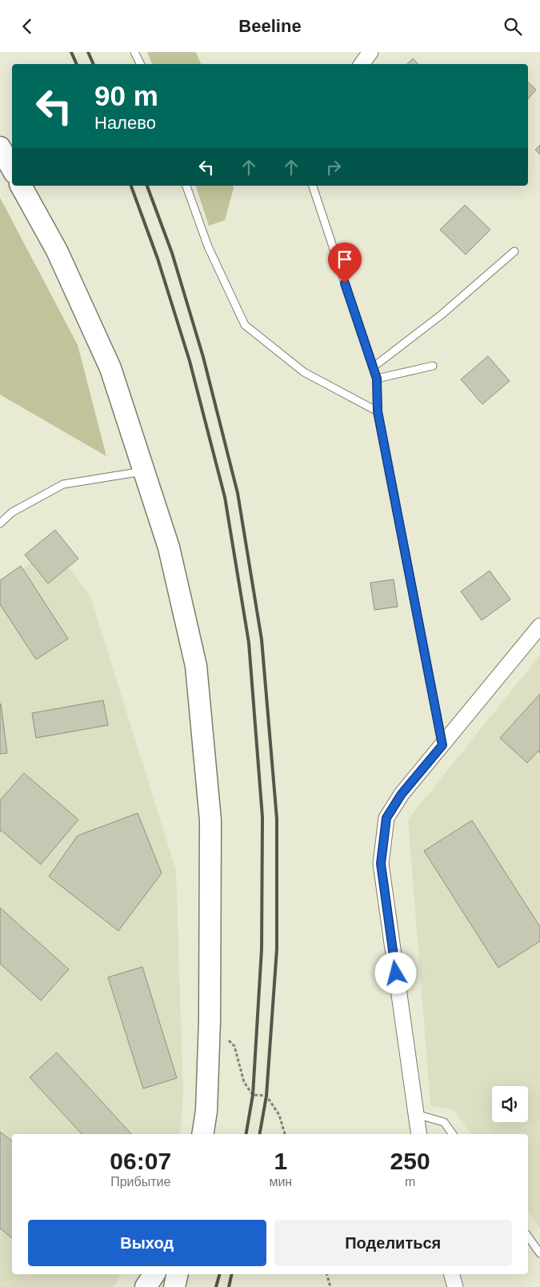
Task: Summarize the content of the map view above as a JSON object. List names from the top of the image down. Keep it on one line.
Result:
{"page":{"header":"Beeline","turn":["90 m","Налево"],"eta":["06:07","Прибытие","1","мин","250","m"],"buttons":["Выход","Поделиться"]}}
